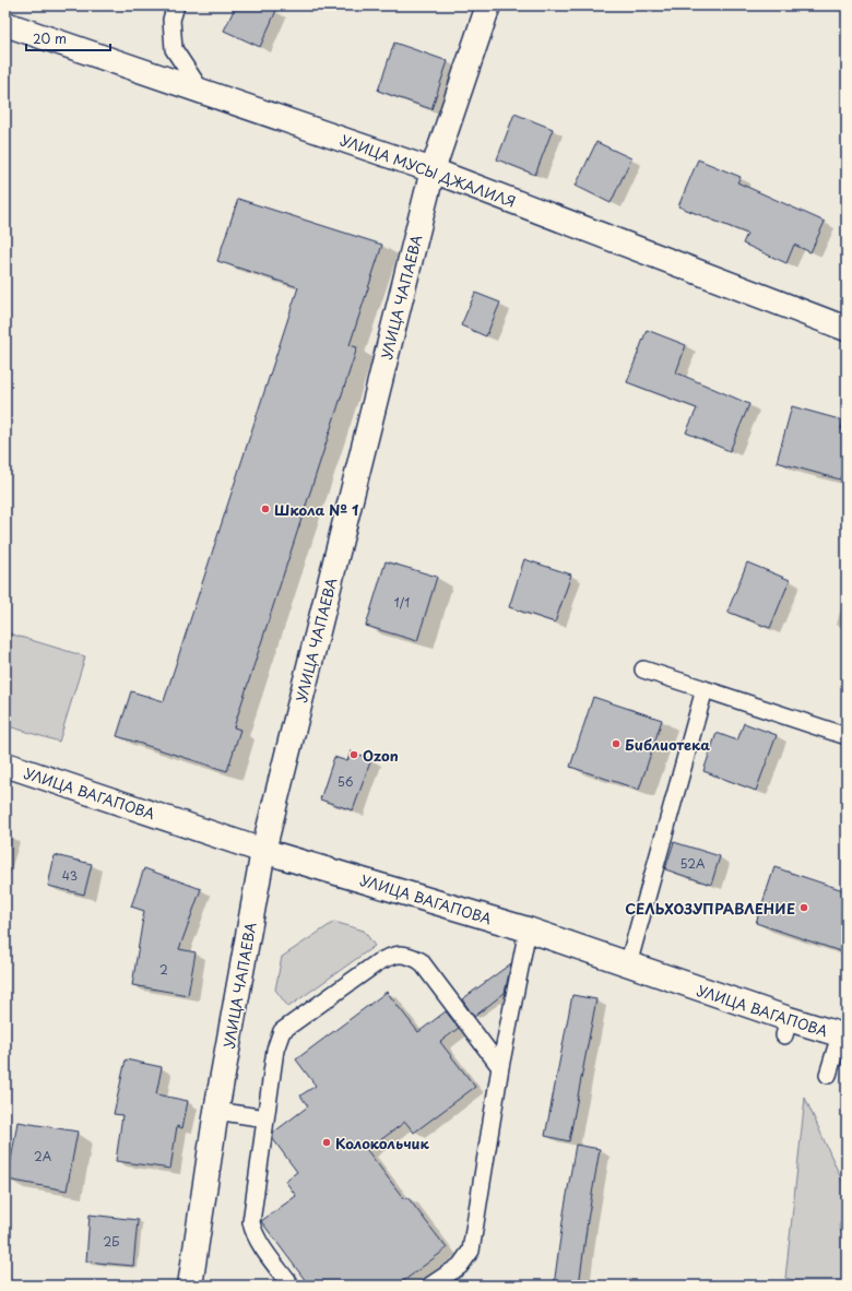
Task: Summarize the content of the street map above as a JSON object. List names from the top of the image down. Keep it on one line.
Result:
{"streets":{"street":["УЛИЦА МУСЫ ДЖАЛИЛЯ","УЛИЦА ЧАПАЕВА","УЛИЦА ВАГАПОВА"]},"crossings":[["УЛИЦА МУСЫ ДЖАЛИЛЯ","УЛИЦА ЧАПАЕВА"],["УЛИЦА ЧАПАЕВА","УЛИЦА ВАГАПОВА"]],"places":["Школа № 1","Библиотека","Ozon","СЕЛЬХОЗУПРАВЛЕНИЕ","Колокольчик"],"house_numbers":["1/1","56","52А","43","2","2А","2Б"],"scale_bar":"20 m"}
